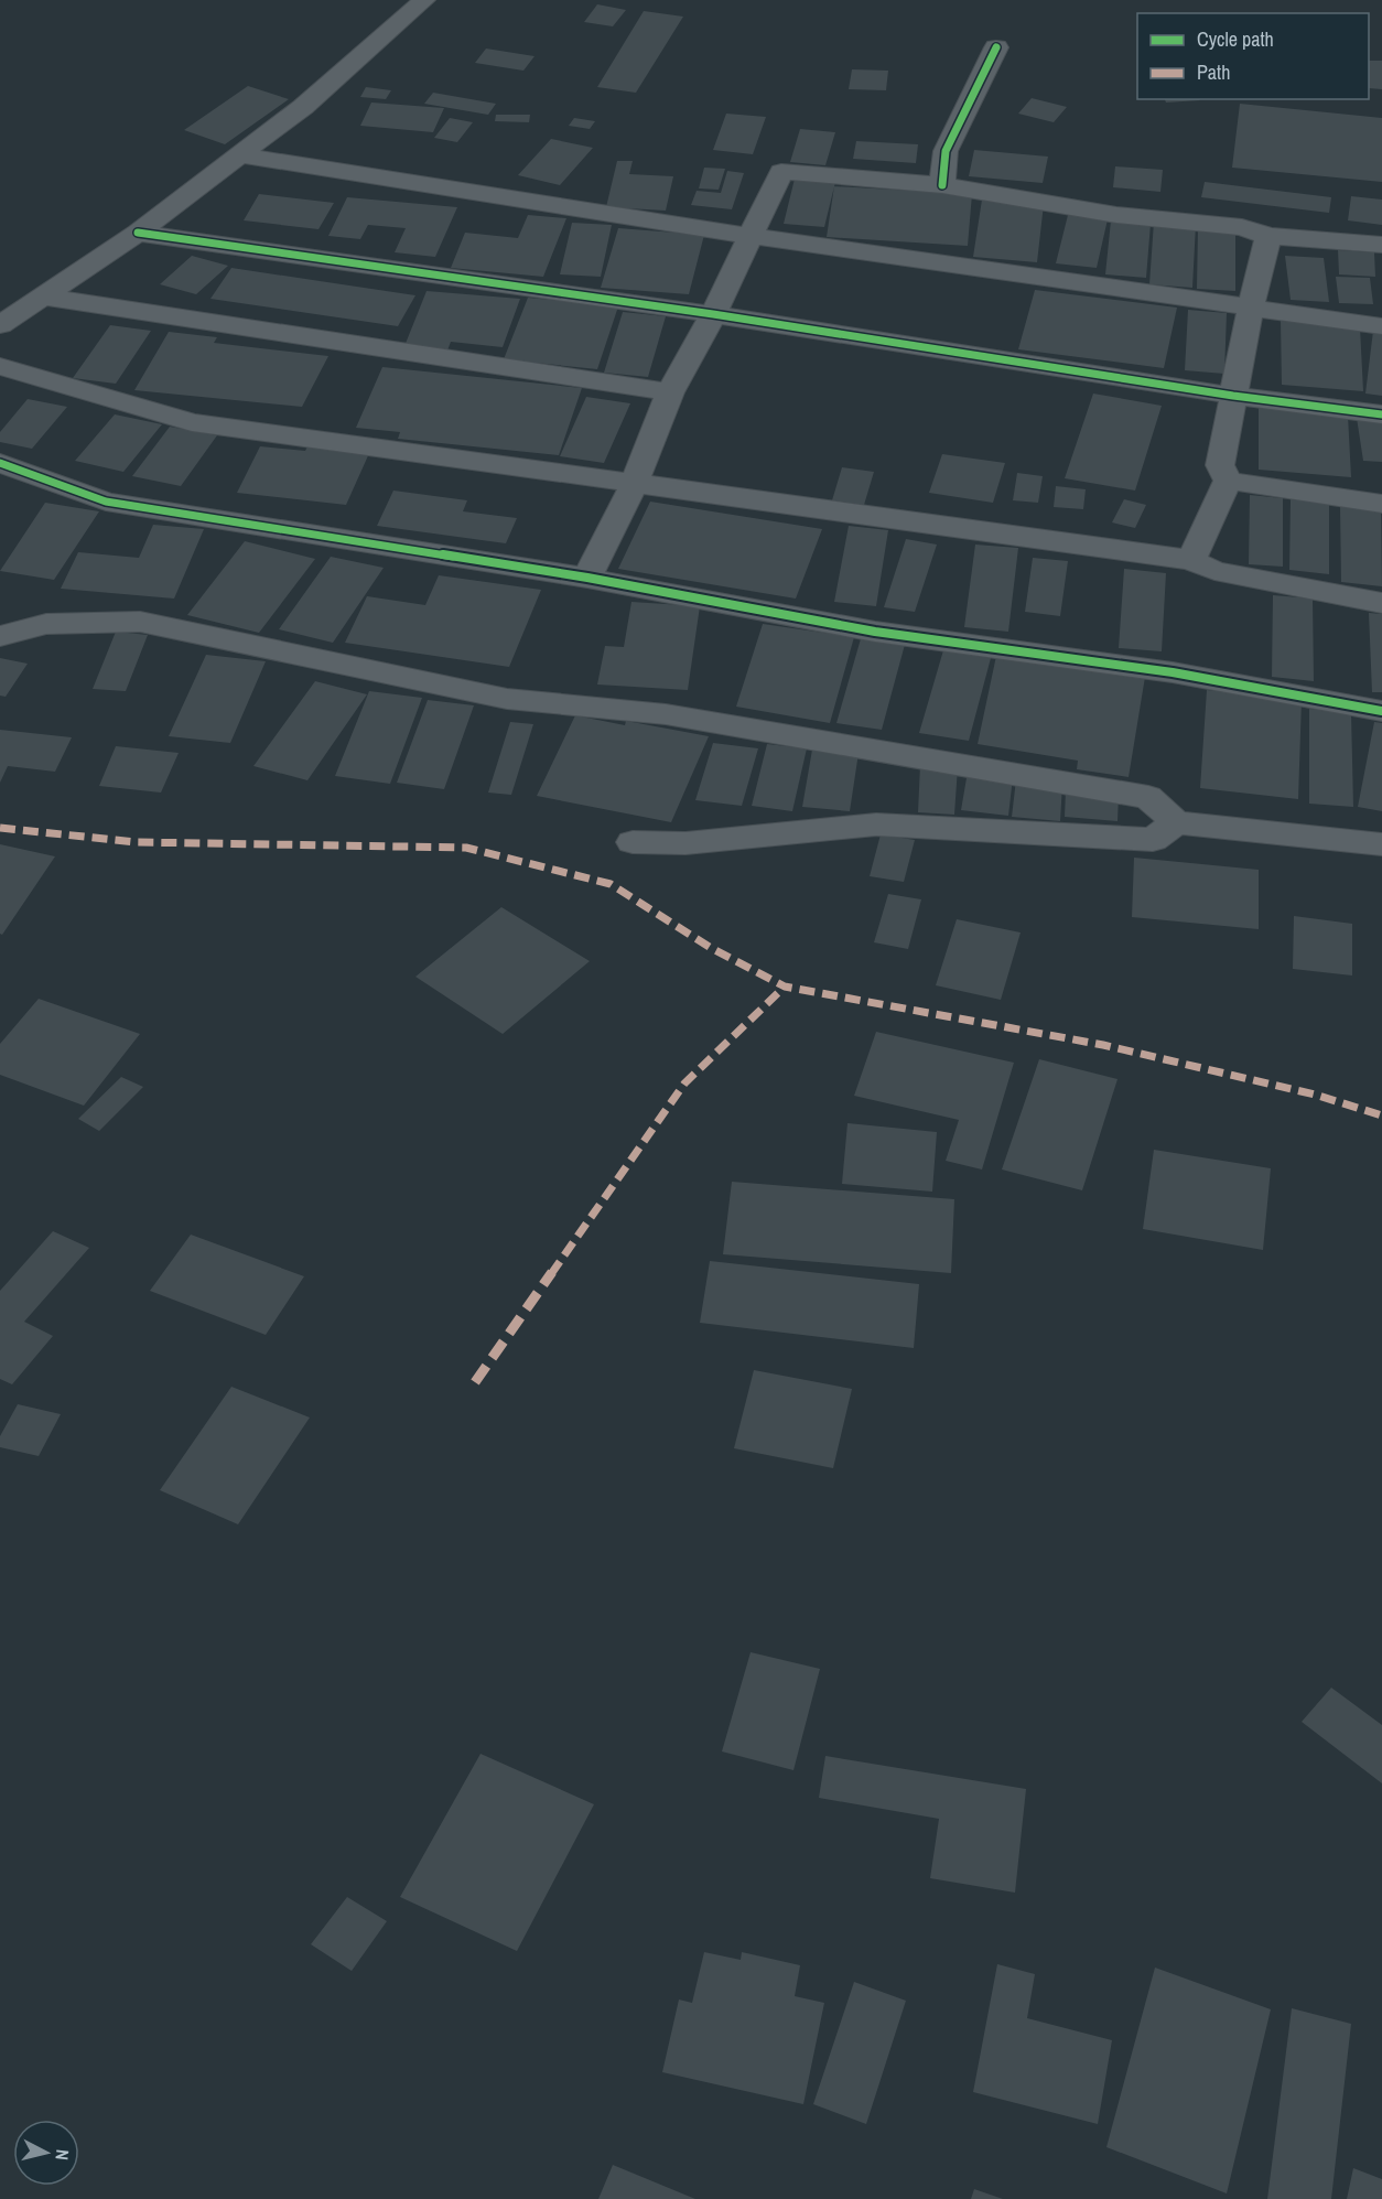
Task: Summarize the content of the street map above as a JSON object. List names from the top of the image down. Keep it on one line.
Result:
{"legend":["Cycle path","Path"],"north":"right"}
